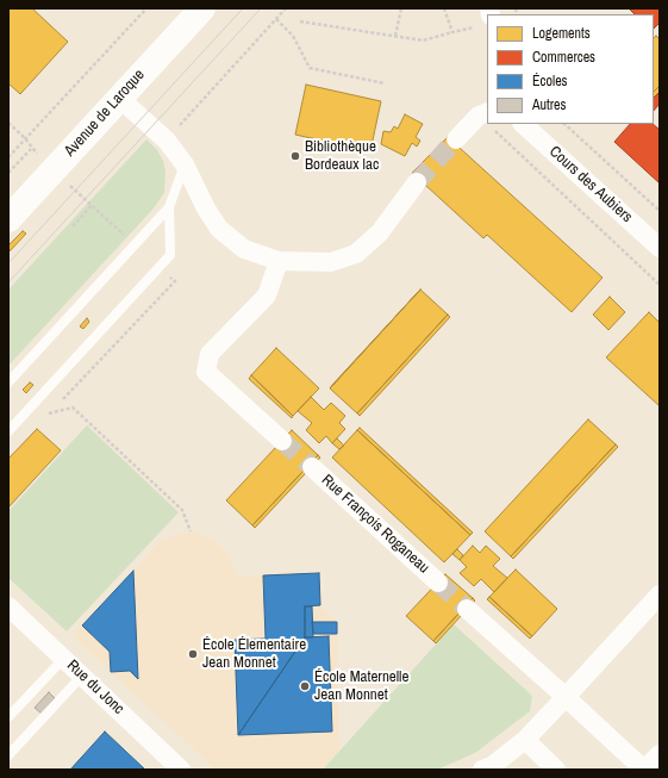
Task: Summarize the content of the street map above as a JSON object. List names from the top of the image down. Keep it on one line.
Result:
{"streets":{"street":["Avenue de Laroque","Cours des Aubiers","Rue François Roganeau","Rue du Jonc"]},"places":["Bibliothèque Bordeaux lac","École Élementaire Jean Monnet","École Maternelle Jean Monnet"],"legend":["Logements","Commerces","Écoles","Autres"]}
